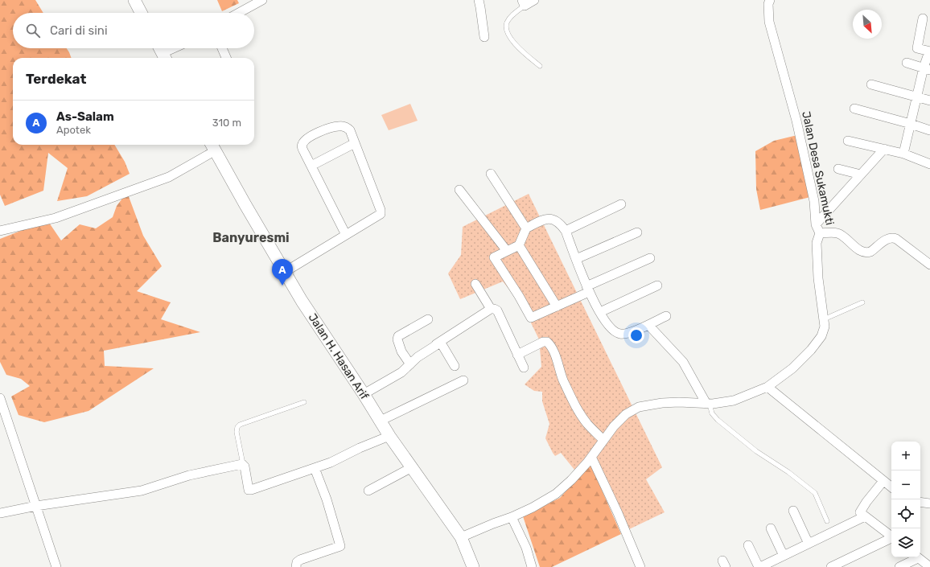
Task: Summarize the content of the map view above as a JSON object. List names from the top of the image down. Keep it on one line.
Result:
{"streets":{"main road":["Jalan H. Hasan Arif"],"street":["Jalan Desa Sukamukti"]},"crossings":[["Jalan Desa Sukamukti","Jalan H. Hasan Arif"]],"districts":["Banyuresmi"],"north":"bottom right","page":{"search":"Cari di sini","heading":"Terdekat","list":[{"mark":"A","name":"As-Salam","note":"Apotek","value":"310 m"}],"pins":"A","map_buttons":["+","−"]}}
